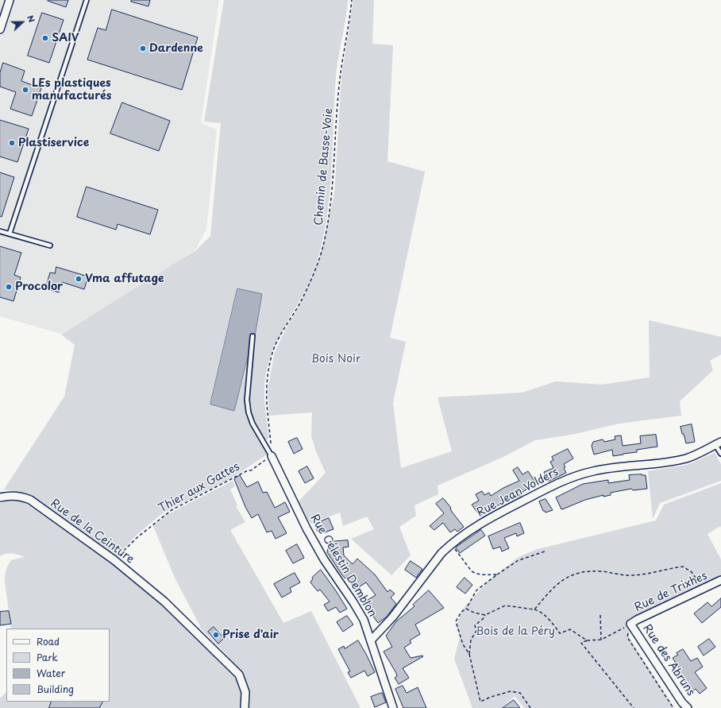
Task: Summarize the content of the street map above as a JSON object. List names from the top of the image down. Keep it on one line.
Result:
{"streets":{"street":["Rue Jean Volders","Rue de la Ceinture","Rue Célestin Demblon","Rue de Trixhes","Rue des Abruns"],"path":["Chemin de Basse-Voie","Thier aux Gattes"]},"crossings":[["Chemin de Basse-Voie","Thier aux Gattes"],["Chemin de Basse-Voie","Rue Célestin Demblon"],["Thier aux Gattes","Rue de la Ceinture"],["Thier aux Gattes","Rue Célestin Demblon"],["Rue Jean Volders","Rue Célestin Demblon"],["Rue de Trixhes","Rue des Abruns"]],"parks":["Bois Noir","Bois de la Péry"],"places":["SAIV","Dardenne","LEs plastiques manufacturés","Plastiservice","Vma affutage","Procolor","Prise d'air"],"legend":["Road","Park","Water","Building"],"north":"right"}
